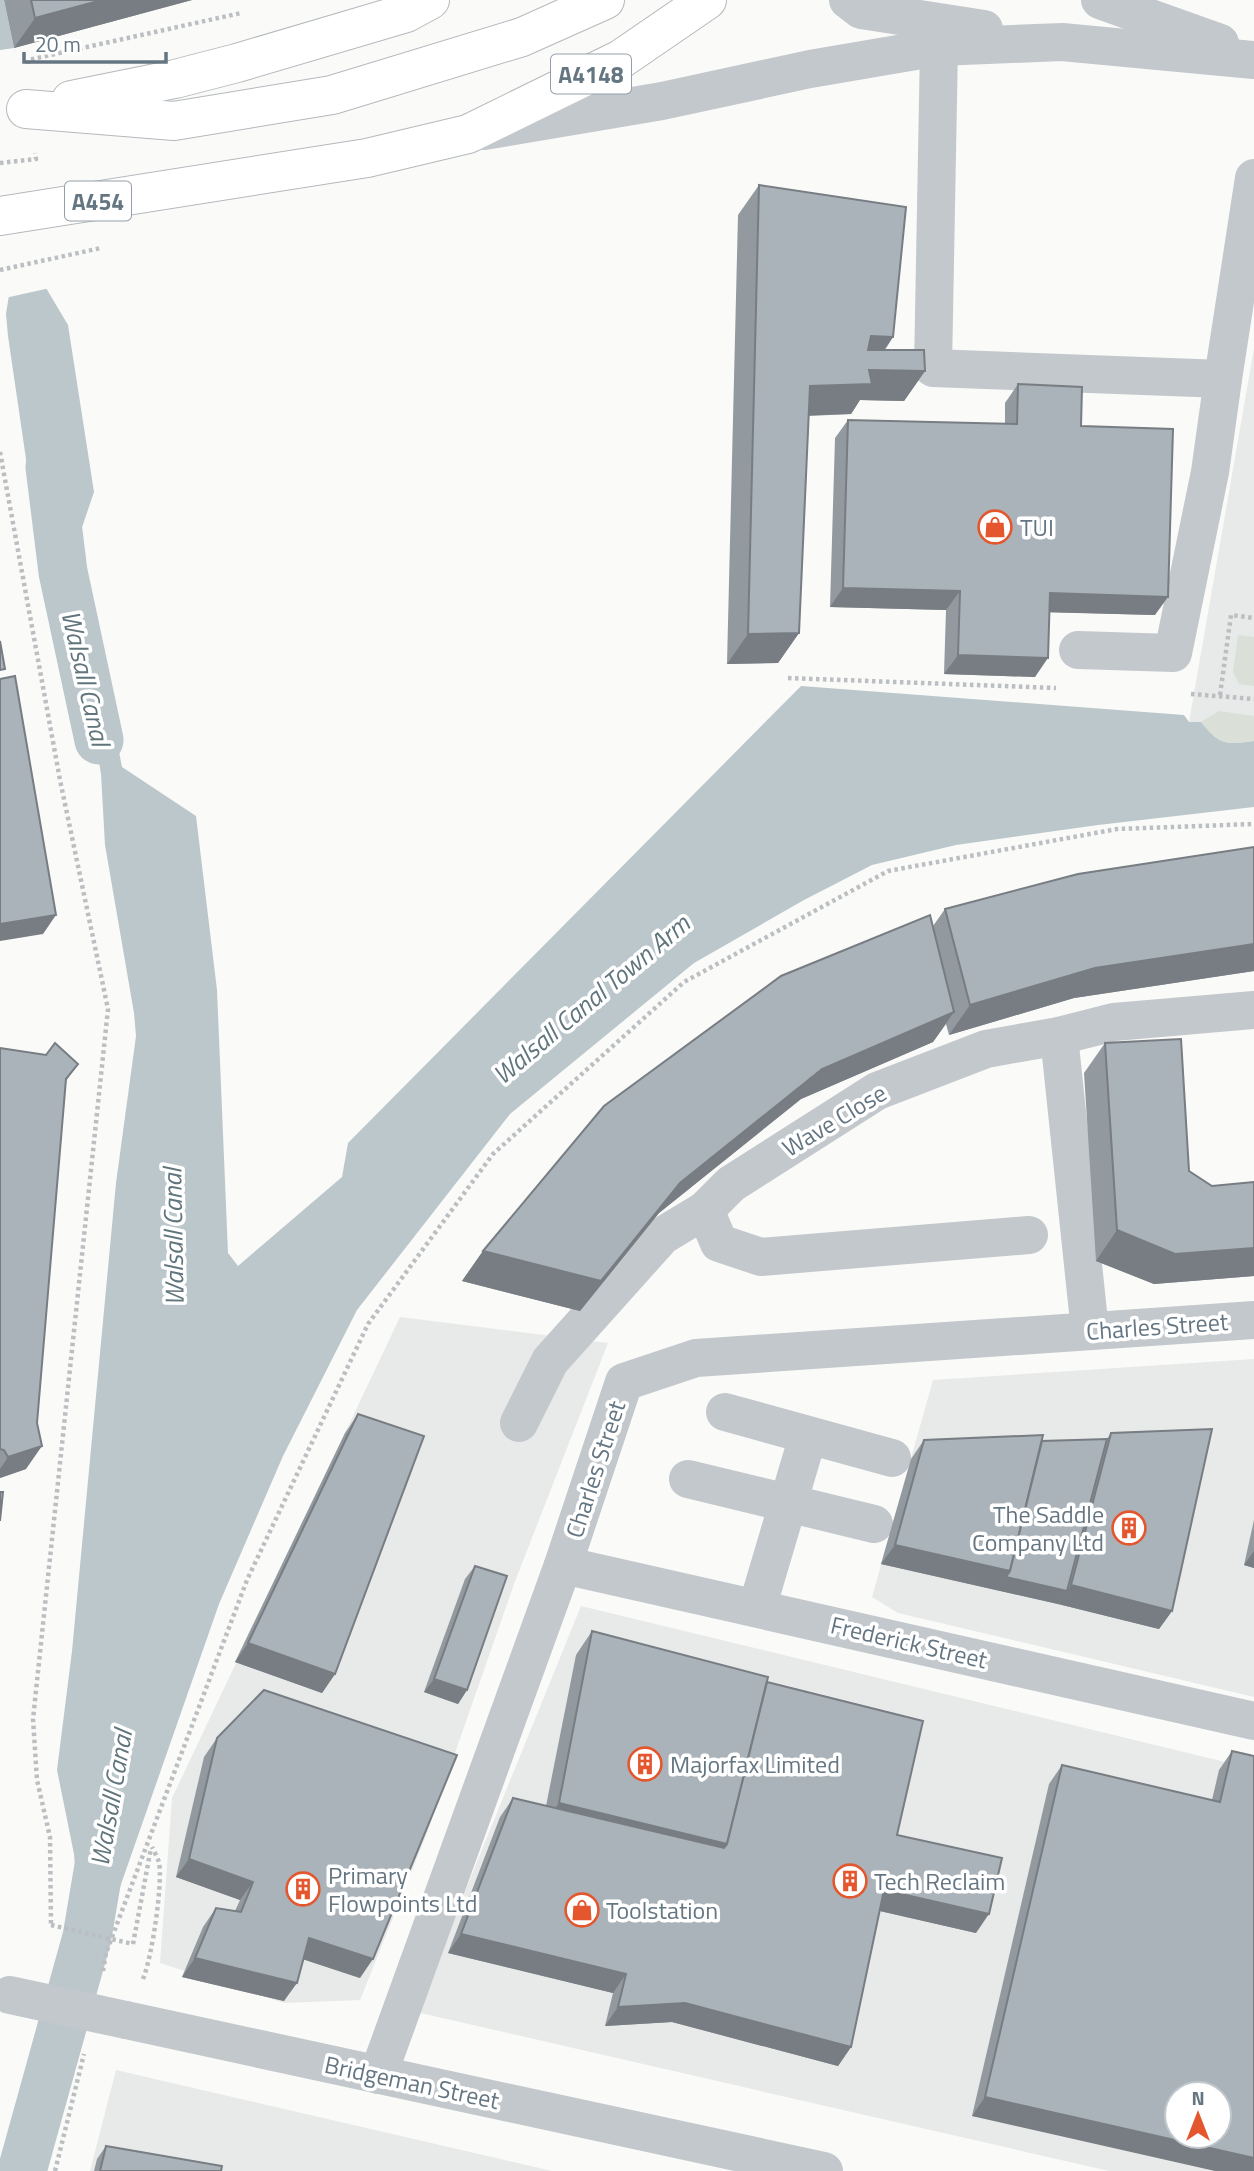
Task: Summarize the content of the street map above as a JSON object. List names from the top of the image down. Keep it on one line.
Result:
{"streets":{"highway":["A4148","A454"],"street":["Wave Close","Charles Street","Frederick Street","Bridgeman Street"]},"crossings":[["A4148","A454"],["Charles Street","Frederick Street"],["Charles Street","Bridgeman Street"]],"water":["Walsall Canal","Walsall Canal Town Arm"],"places":{"shop":["TUI","Toolstation"],"building":["The Saddle Company Ltd","Majorfax Limited","Tech Reclaim","Primary Flowpoints Ltd"]},"scale_bar":"20 m","north":"top"}
